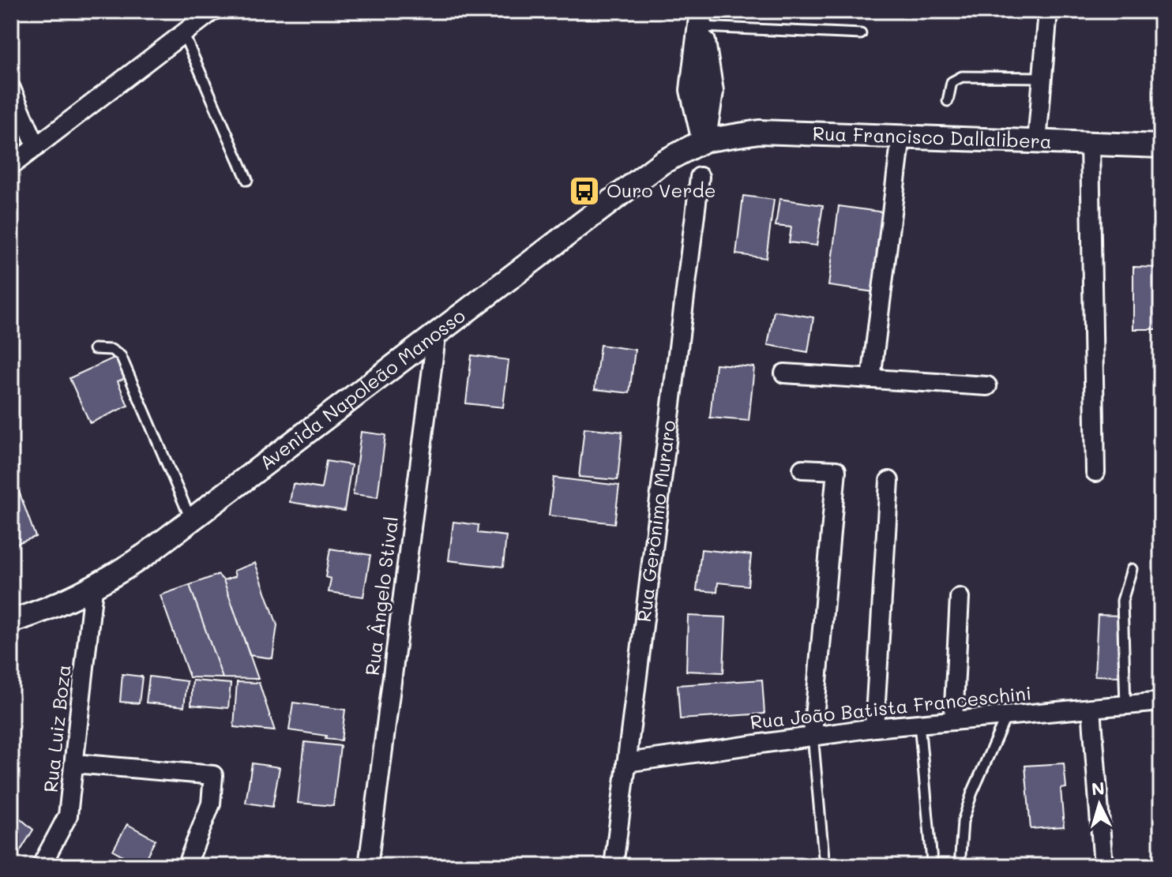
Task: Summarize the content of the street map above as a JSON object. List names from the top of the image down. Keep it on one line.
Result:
{"streets":{"street":["Rua Francisco Dallalibera","Avenida Napoleão Manosso","Rua Gerônimo Muraro","Rua Ângelo Stival","Rua João Batista Franceschini","Rua Luiz Boza"]},"crossings":[["Rua Francisco Dallalibera","Avenida Napoleão Manosso"],["Avenida Napoleão Manosso","Rua Ângelo Stival"],["Avenida Napoleão Manosso","Rua Luiz Boza"],["Rua Gerônimo Muraro","Rua João Batista Franceschini"]],"places":{"bus stop":["Ouro Verde"]},"north":"top"}
